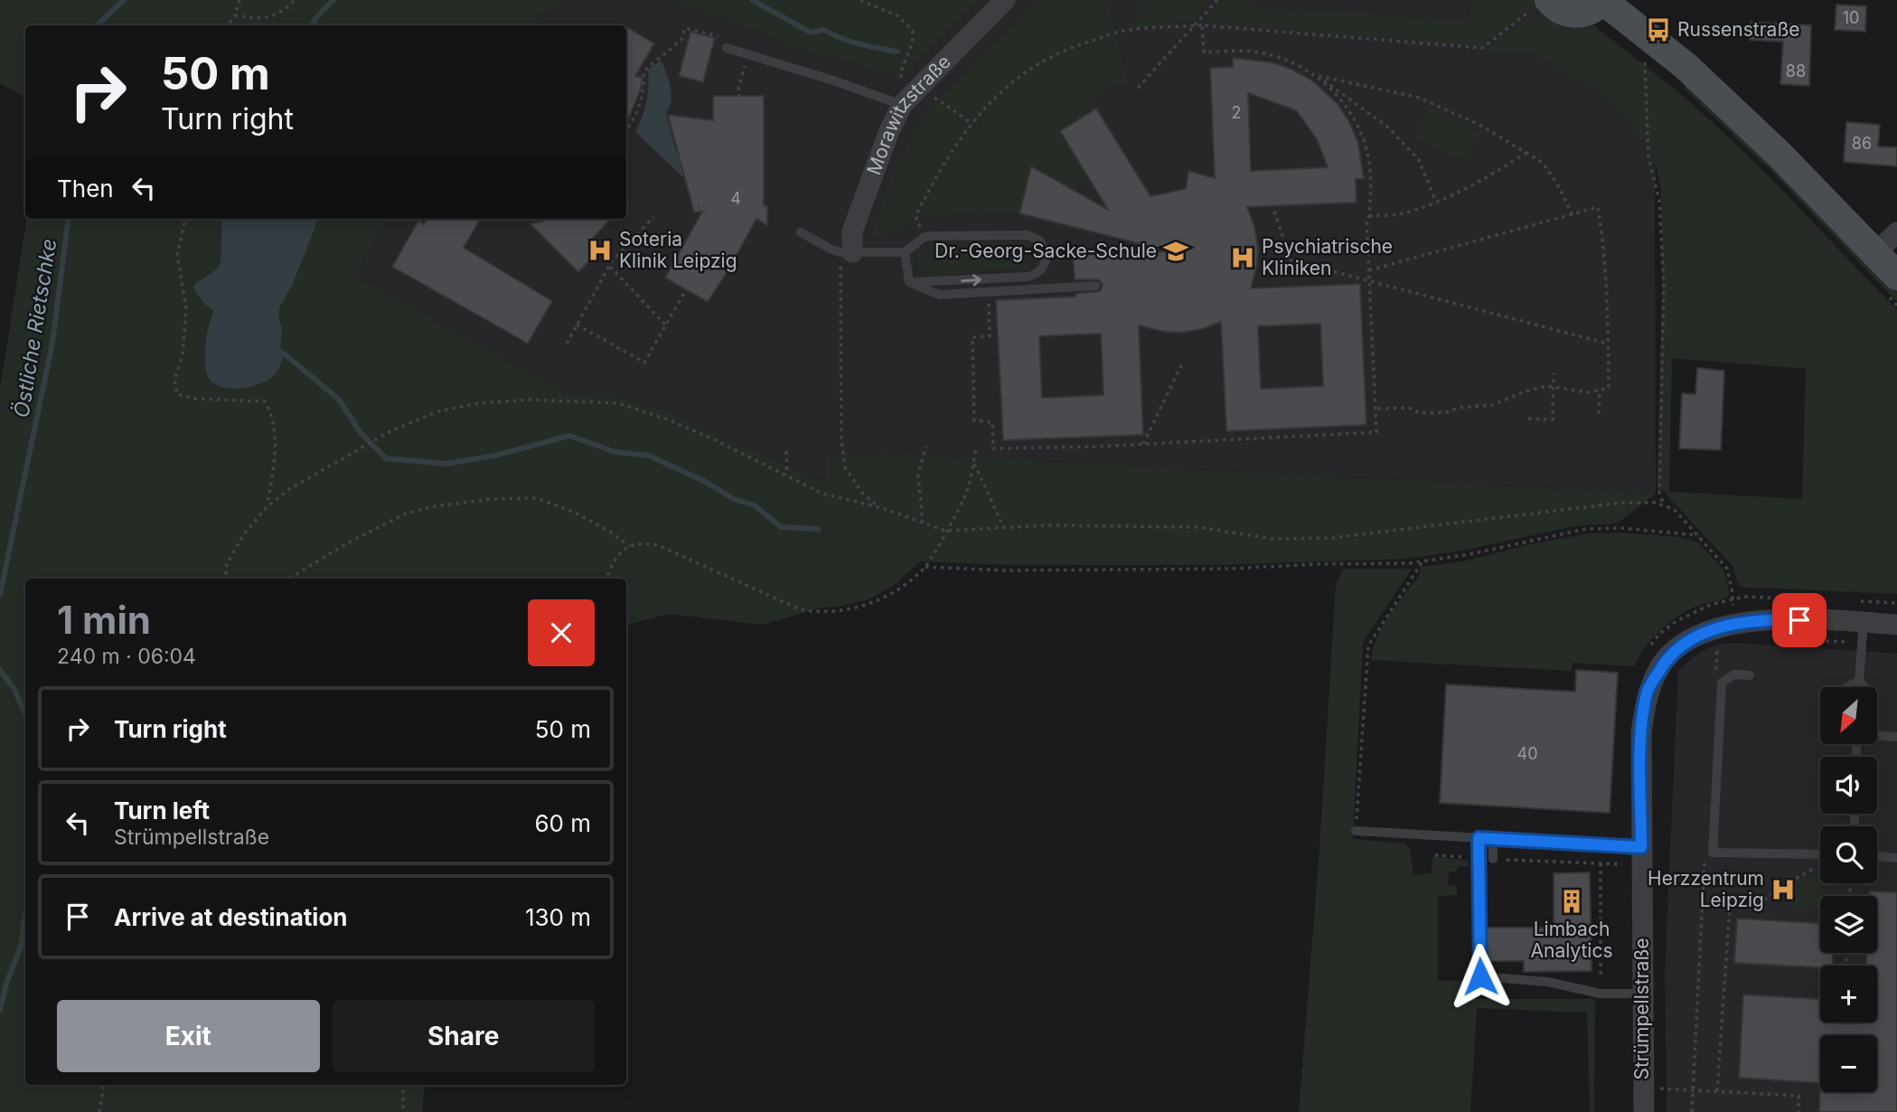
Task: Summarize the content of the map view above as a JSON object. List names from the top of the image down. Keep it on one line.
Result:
{"streets":{"street":["Morawitzstraße","Strümpellstraße"]},"water":["Östliche Rietschke"],"places":{"bus stop":["Russenstraße"],"hospital":["Soteria Klinik Leipzig","Psychiatrische Kliniken","Herzzentrum Leipzig"],"school or university":["Dr.-Georg-Sacke-Schule"],"building":["Limbach Analytics"]},"house_numbers":["10","88","2","86","4","40"],"north":"bottom left","page":{"turn":["50 m","Turn right"],"then":"Then","heading":["1 min","240 m · 06:04"],"list":[{"name":"Turn right","value":"50 m"},{"name":"Turn left","note":"Strümpellstraße","value":"60 m"},{"name":"Arrive at destination","value":"130 m"}],"map_buttons":["+","−"],"buttons":["Exit","Share"]}}
